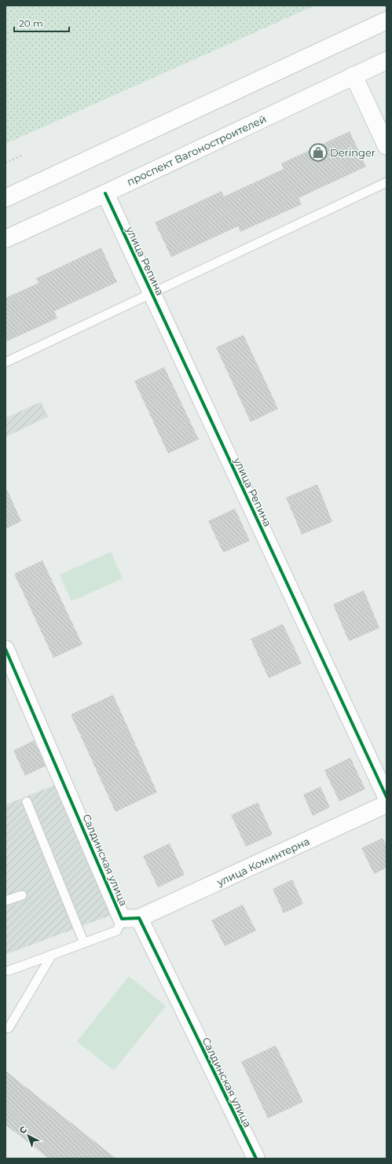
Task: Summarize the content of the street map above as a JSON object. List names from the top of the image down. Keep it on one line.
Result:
{"streets":{"street":["проспект Вагоностроителей","улица Репина","Салдинская улица","улица Коминтерна"]},"crossings":[["проспект Вагоностроителей","улица Репина"],["Салдинская улица","улица Коминтерна"]],"places":{"shop":["Deringer"]},"scale_bar":"20 m","north":"top left"}
